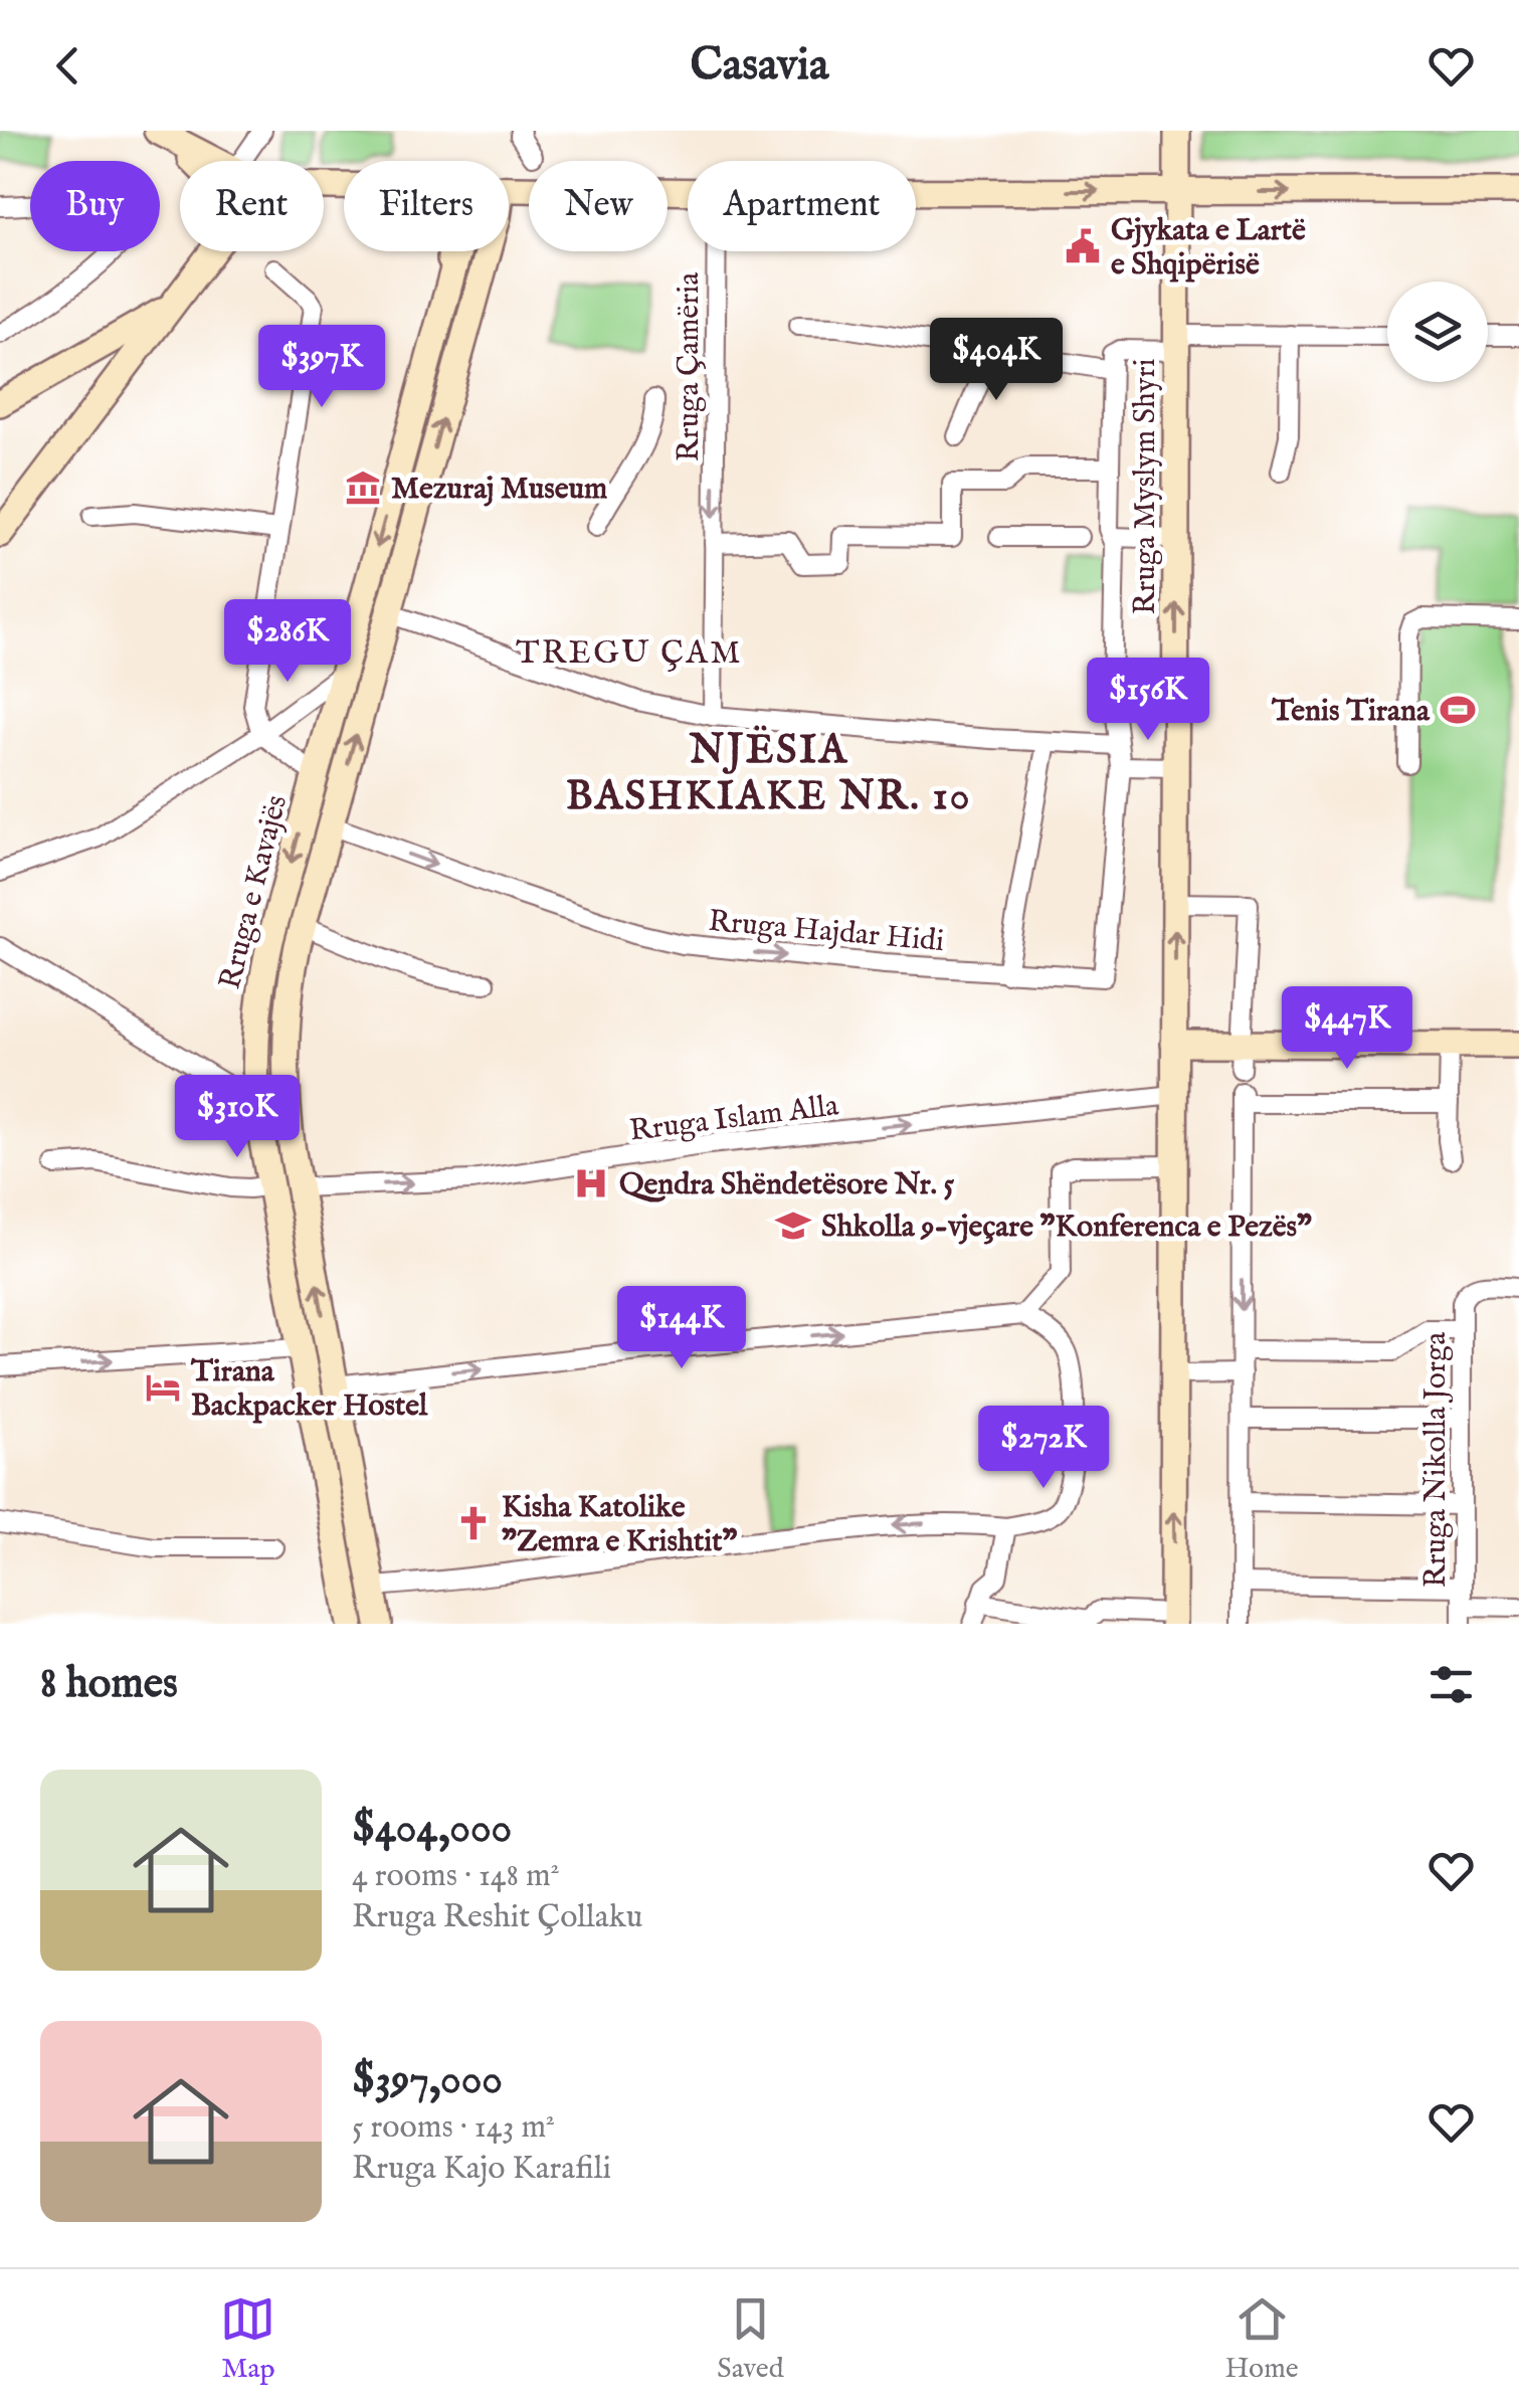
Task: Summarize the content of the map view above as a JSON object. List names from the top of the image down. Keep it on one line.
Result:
{"streets":{"main road":["Rruga Myslym Shyri","Rruga e Kavajës"],"street":["Rruga Çamëria","Rruga Hajdar Hidi","Rruga Islam Alla","Rruga Nikolla Jorga"]},"crossings":[["Rruga Myslym Shyri","Rruga Islam Alla"],["Rruga e Kavajës","Rruga Hajdar Hidi"],["Rruga e Kavajës","Rruga Islam Alla"]],"one_way":["Rruga Çamëria","Rruga Myslym Shyri","Rruga Hajdar Hidi","Rruga Islam Alla"],"districts":["TREGU ÇAM","NJËSIA BASHKIAKE NR. 10"],"places":{"public building":["Gjykata e Lartë e Shqipërisë"],"museum":["Mezuraj Museum"],"sports":["Tenis Tirana"],"hospital":["Qendra Shëndetësore Nr. 5"],"school or university":["Shkolla 9-vjeçare \"Konferenca e Pezës\""],"hotel":["Tirana Backpacker Hostel"],"church":["Kisha Katolike \"Zemra e Krishtit\""]},"page":{"header":"Casavia","chip":["Buy","Rent","Filters","New","Apartment"],"price":["$404K","$397K","$286K","$156K","$447K","$310K","$144K","$272K"],"heading":"8 homes","list":[{"name":"$404,000","note":"4 rooms · 148 m² · Rruga Reshit Çollaku"},{"name":"$397,000","note":"5 rooms · 143 m² · Rruga Kajo Karafili"}],"tabs":["Map","Saved","Home"]}}
